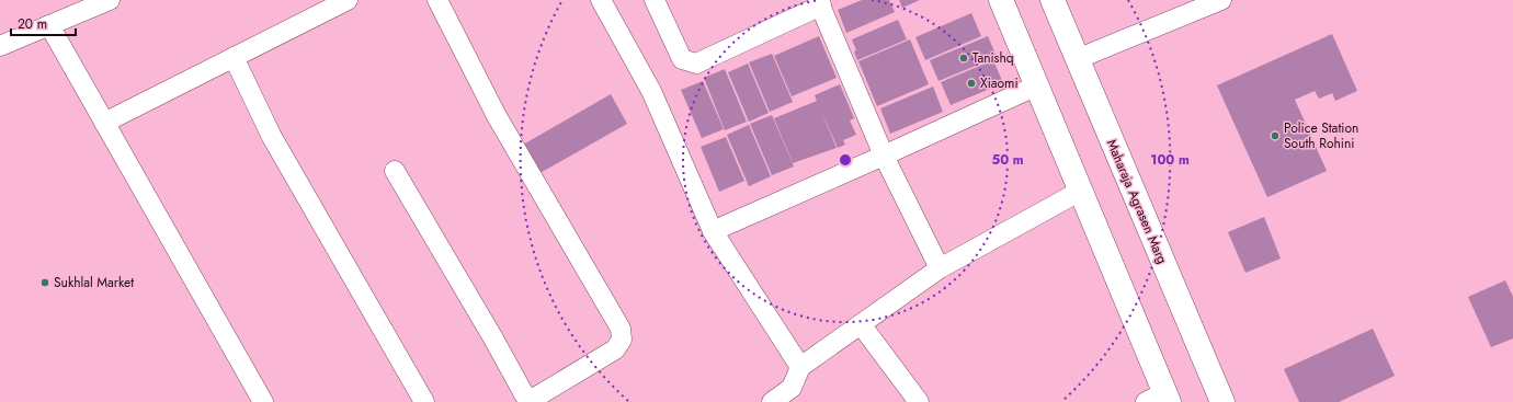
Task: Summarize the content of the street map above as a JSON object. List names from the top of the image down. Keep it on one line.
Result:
{"streets":{"street":["Maharaja Agrasen Marg"]},"places":["Tanishq","Xiaomi","Police Station South Rohini","Sukhlal Market"],"scale_bar":"20 m","rings":["50 m","100 m"]}
